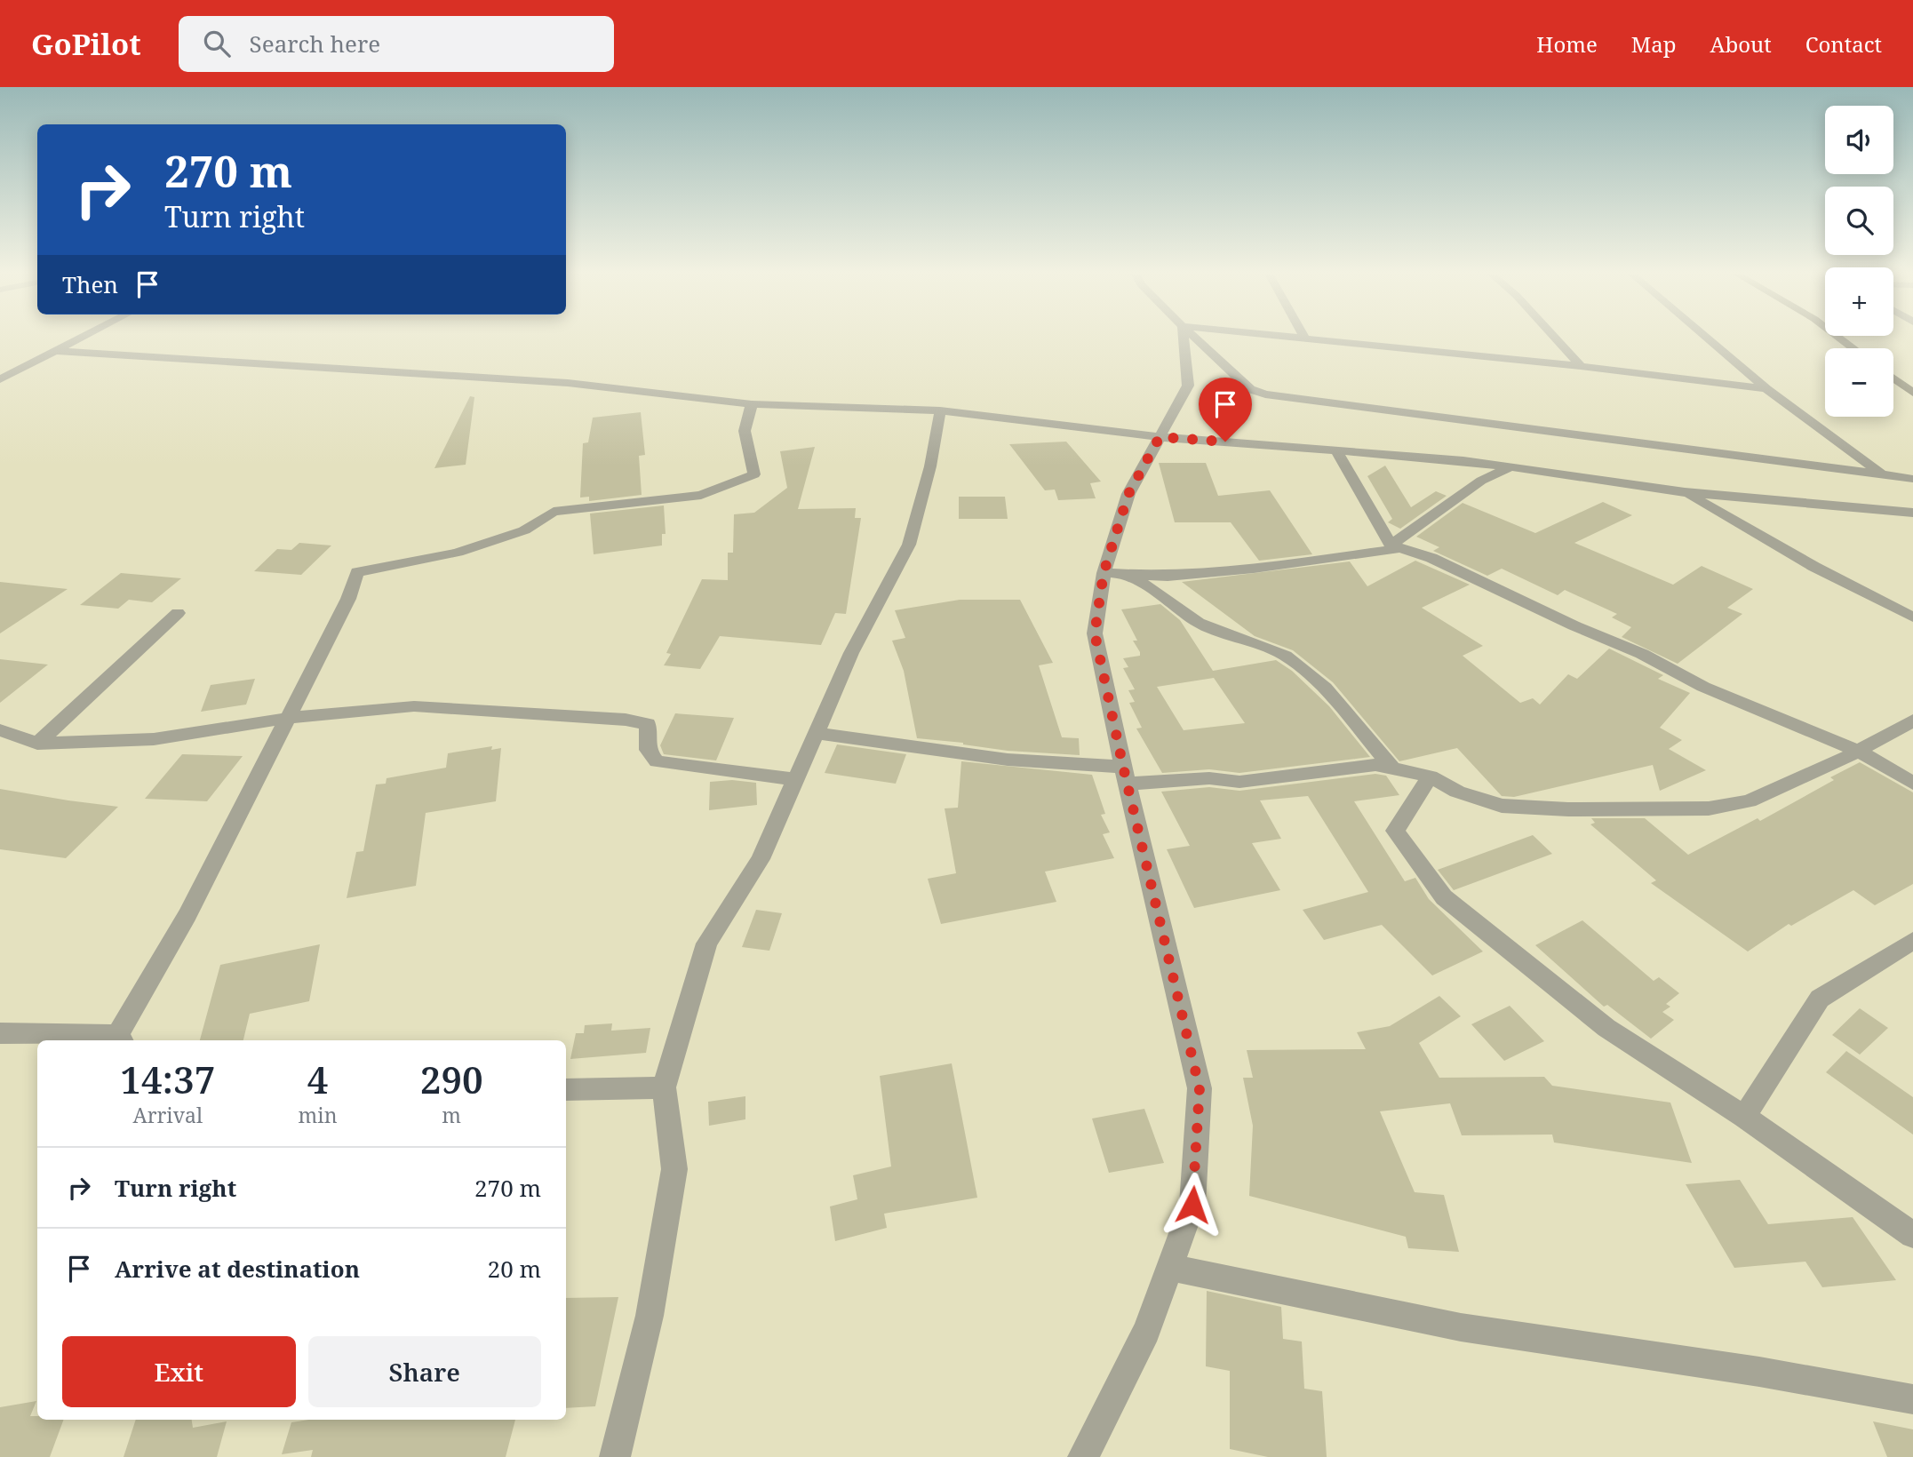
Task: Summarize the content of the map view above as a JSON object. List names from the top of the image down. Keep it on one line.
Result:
{"page":{"header":"GoPilot","search":"Search here","nav":["Home","Map","About","Contact"],"map_buttons":["+","−"],"turn":["270 m","Turn right"],"then":"Then","eta":["14:37","Arrival","4","min","290","m"],"list":[{"name":"Turn right","value":"270 m"},{"name":"Arrive at destination","value":"20 m"}],"buttons":["Exit","Share"]}}
